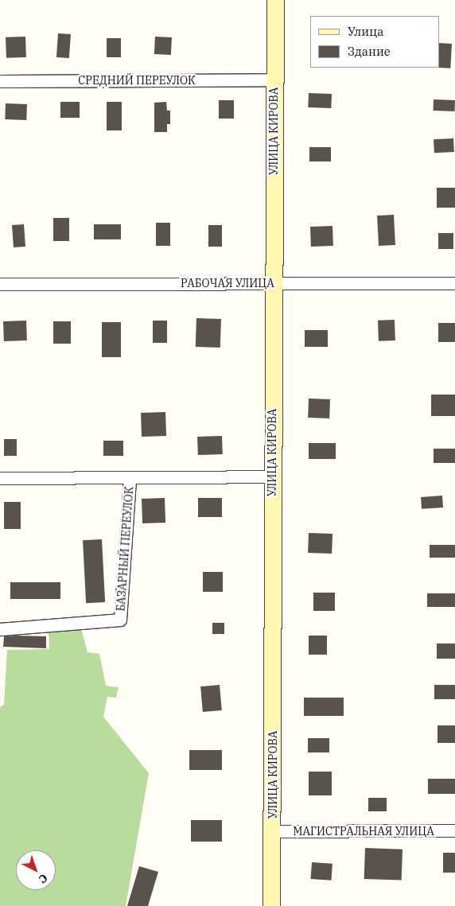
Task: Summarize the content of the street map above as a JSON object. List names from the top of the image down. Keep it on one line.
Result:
{"streets":{"main road":["УЛИЦА КИРОВА"],"street":["СРЕДНИЙ ПЕРЕУЛОК","РАБОЧАЯ УЛИЦА","БАЗАРНЫЙ ПЕРЕУЛОК","МАГИСТРАЛЬНАЯ УЛИЦА"]},"crossings":[["СРЕДНИЙ ПЕРЕУЛОК","УЛИЦА КИРОВА"],["УЛИЦА КИРОВА","РАБОЧАЯ УЛИЦА"],["УЛИЦА КИРОВА","БАЗАРНЫЙ ПЕРЕУЛОК"],["УЛИЦА КИРОВА","МАГИСТРАЛЬНАЯ УЛИЦА"]],"legend":["Улица","Здание"],"north":"bottom right"}
